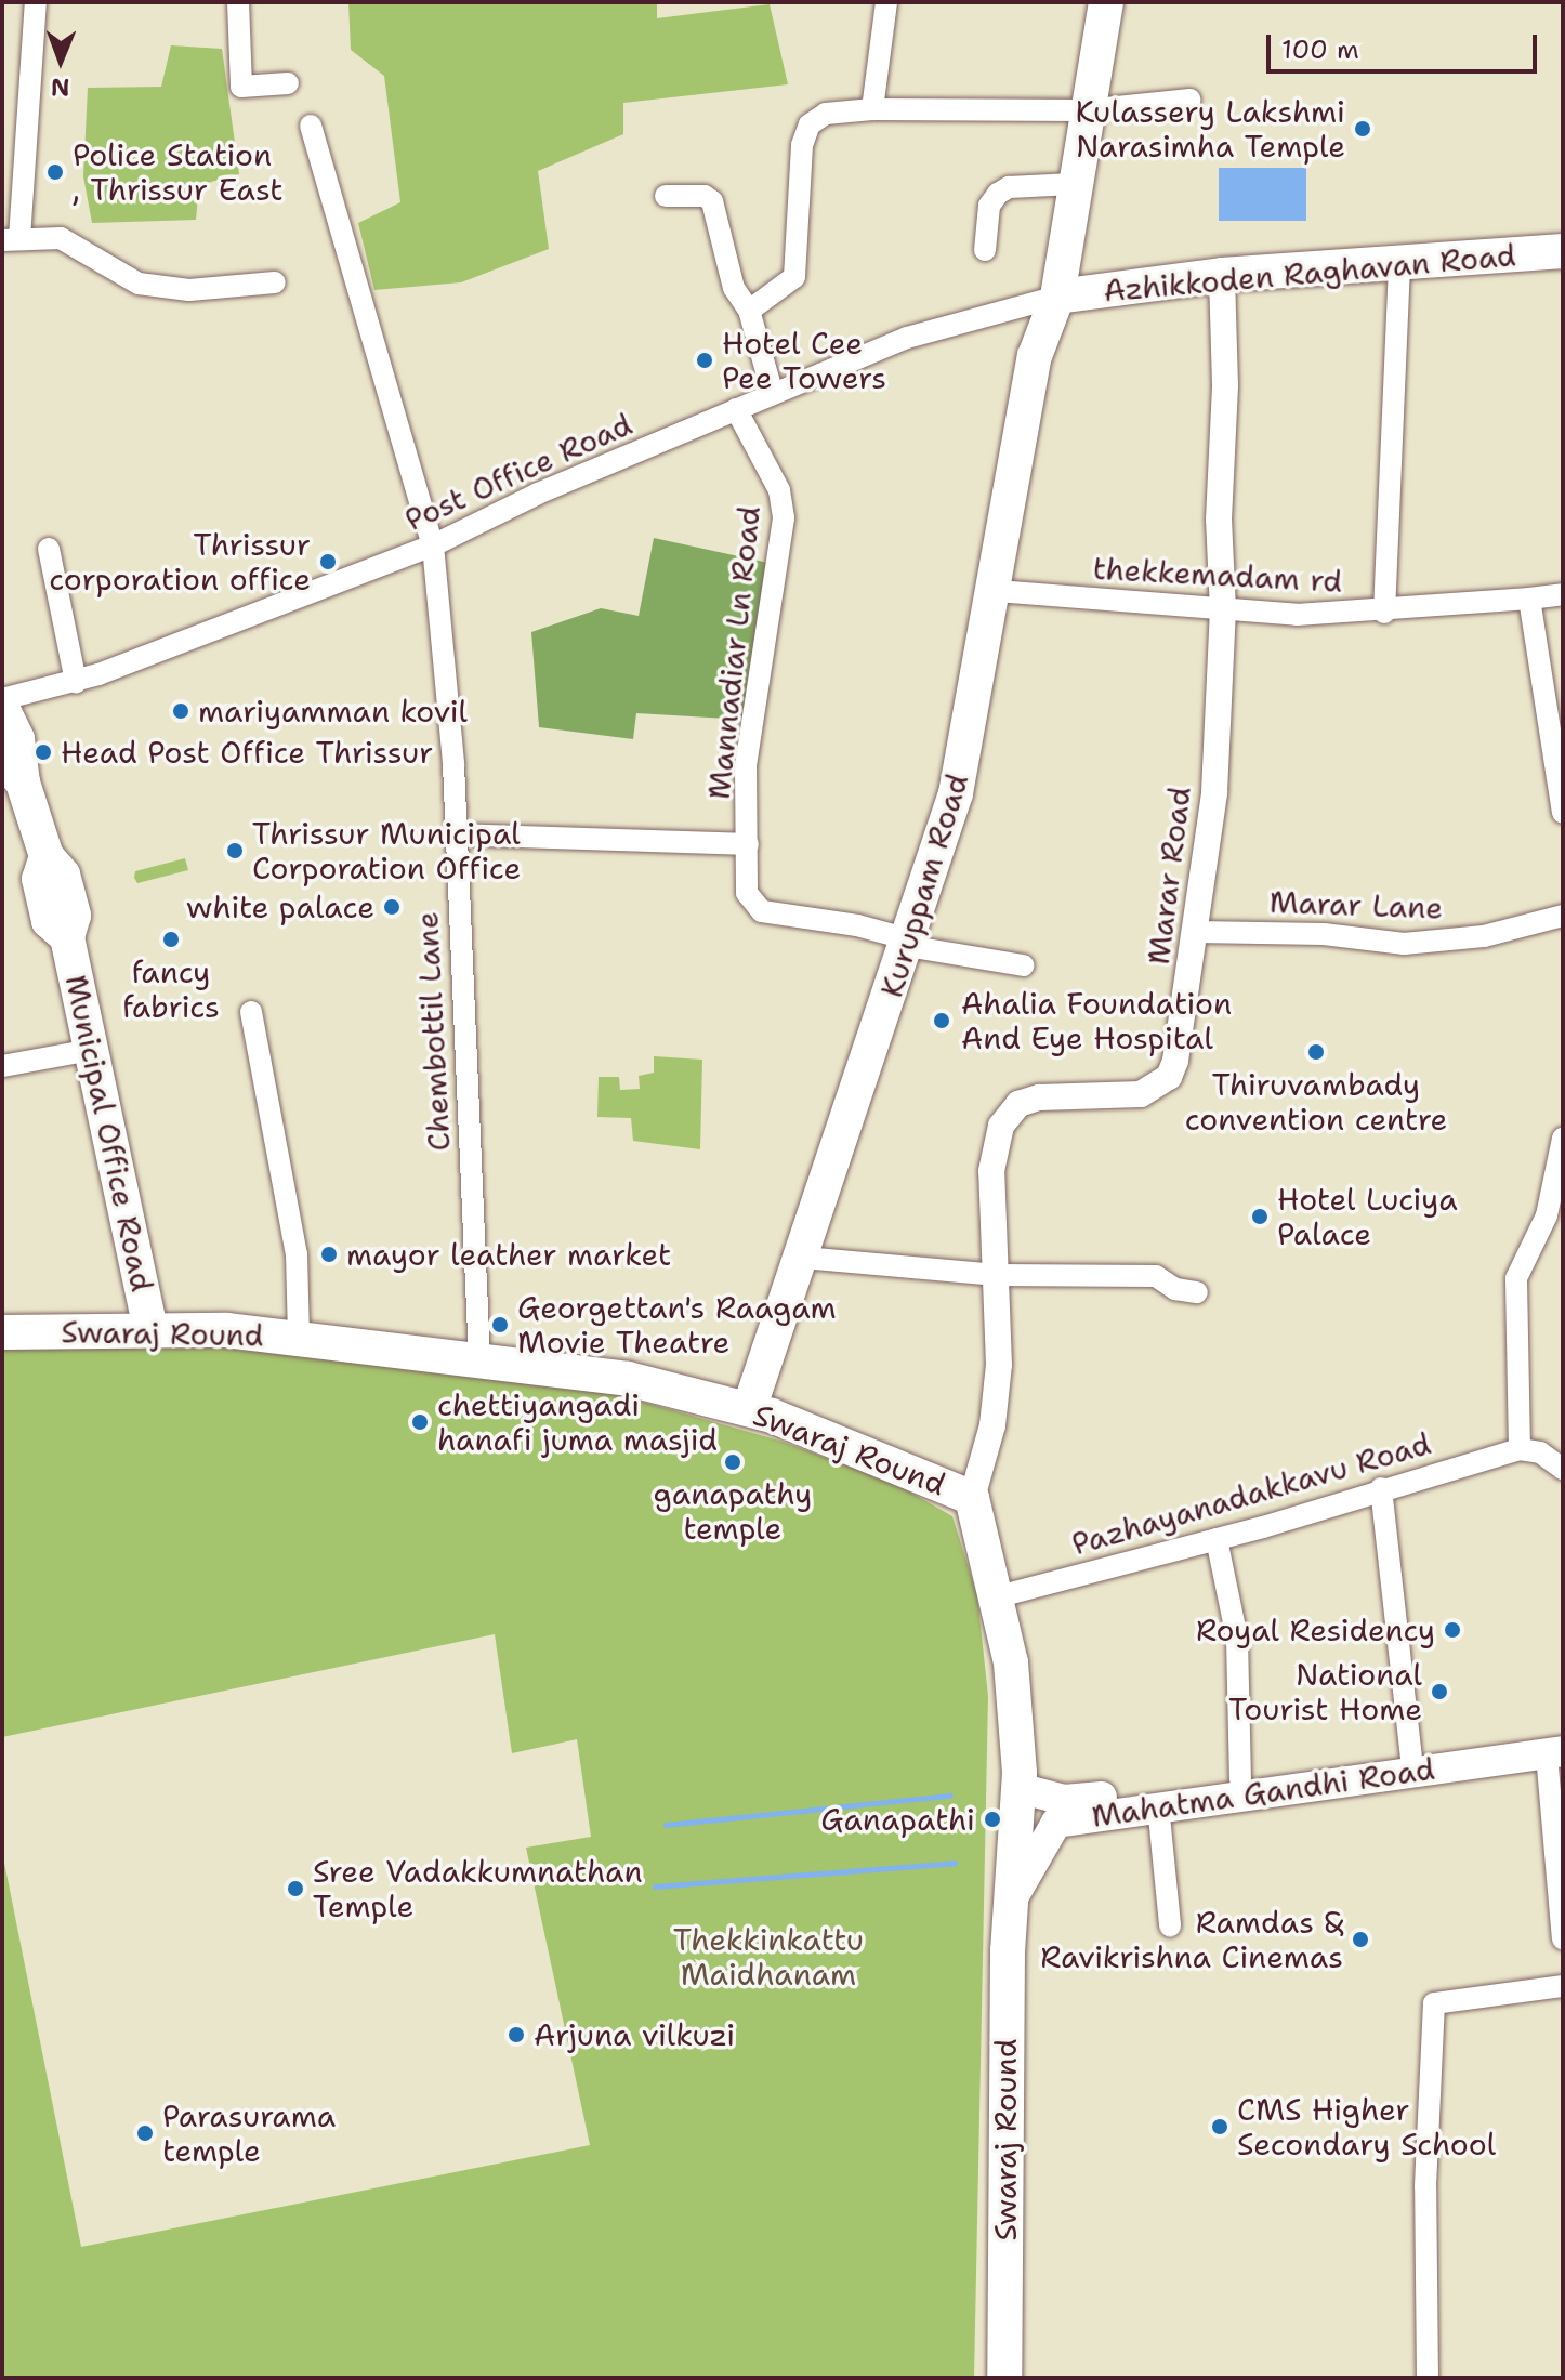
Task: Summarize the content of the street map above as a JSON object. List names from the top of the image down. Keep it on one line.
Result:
{"streets":{"main road":["Azhikkoden Raghavan Road","Kuruppam Road","Municipal Office Road","Swaraj Round","Mahatma Gandhi Road"],"street":["Post Office Road","thekkemadam rd","Mannadiar Ln Road","Marar Road","Marar Lane","Chembottil Lane","Pazhayanadakkavu Road"]},"crossings":[["Azhikkoden Raghavan Road","Post Office Road"],["Azhikkoden Raghavan Road","Marar Road"],["Azhikkoden Raghavan Road","Kuruppam Road"],["Post Office Road","Mannadiar Ln Road"],["Post Office Road","Kuruppam Road"],["Post Office Road","Chembottil Lane"],["thekkemadam rd","Marar Road"],["thekkemadam rd","Kuruppam Road"],["Mannadiar Ln Road","Kuruppam Road"],["Marar Road","Marar Lane"],["Marar Road","Swaraj Round"],["Kuruppam Road","Swaraj Round"],["Chembottil Lane","Swaraj Round"],["Municipal Office Road","Swaraj Round"],["Swaraj Round","Pazhayanadakkavu Road"],["Swaraj Round","Mahatma Gandhi Road"]],"parks":["Thekkinkattu Maidhanam"],"places":["Kulassery Lakshmi Narasimha Temple","Police Station , Thrissur East","Hotel Cee Pee Towers","Thrissur corporation office","mariyamman kovil","Head Post Office Thrissur","Thrissur Municipal Corporation Office","white palace","fancy fabrics","Ahalia Foundation And Eye Hospital","Thiruvambady convention centre","Hotel Luciya Palace","mayor leather market","Georgettan's Raagam Movie Theatre","chettiyangadi hanafi juma masjid","ganapathy temple","Royal Residency","National Tourist Home","Ganapathi","Sree Vadakkumnathan Temple","Ramdas & Ravikrishna Cinemas","Arjuna vilkuzi","CMS Higher Secondary School","Parasurama temple"],"scale_bar":"100 m","north":"bottom"}
